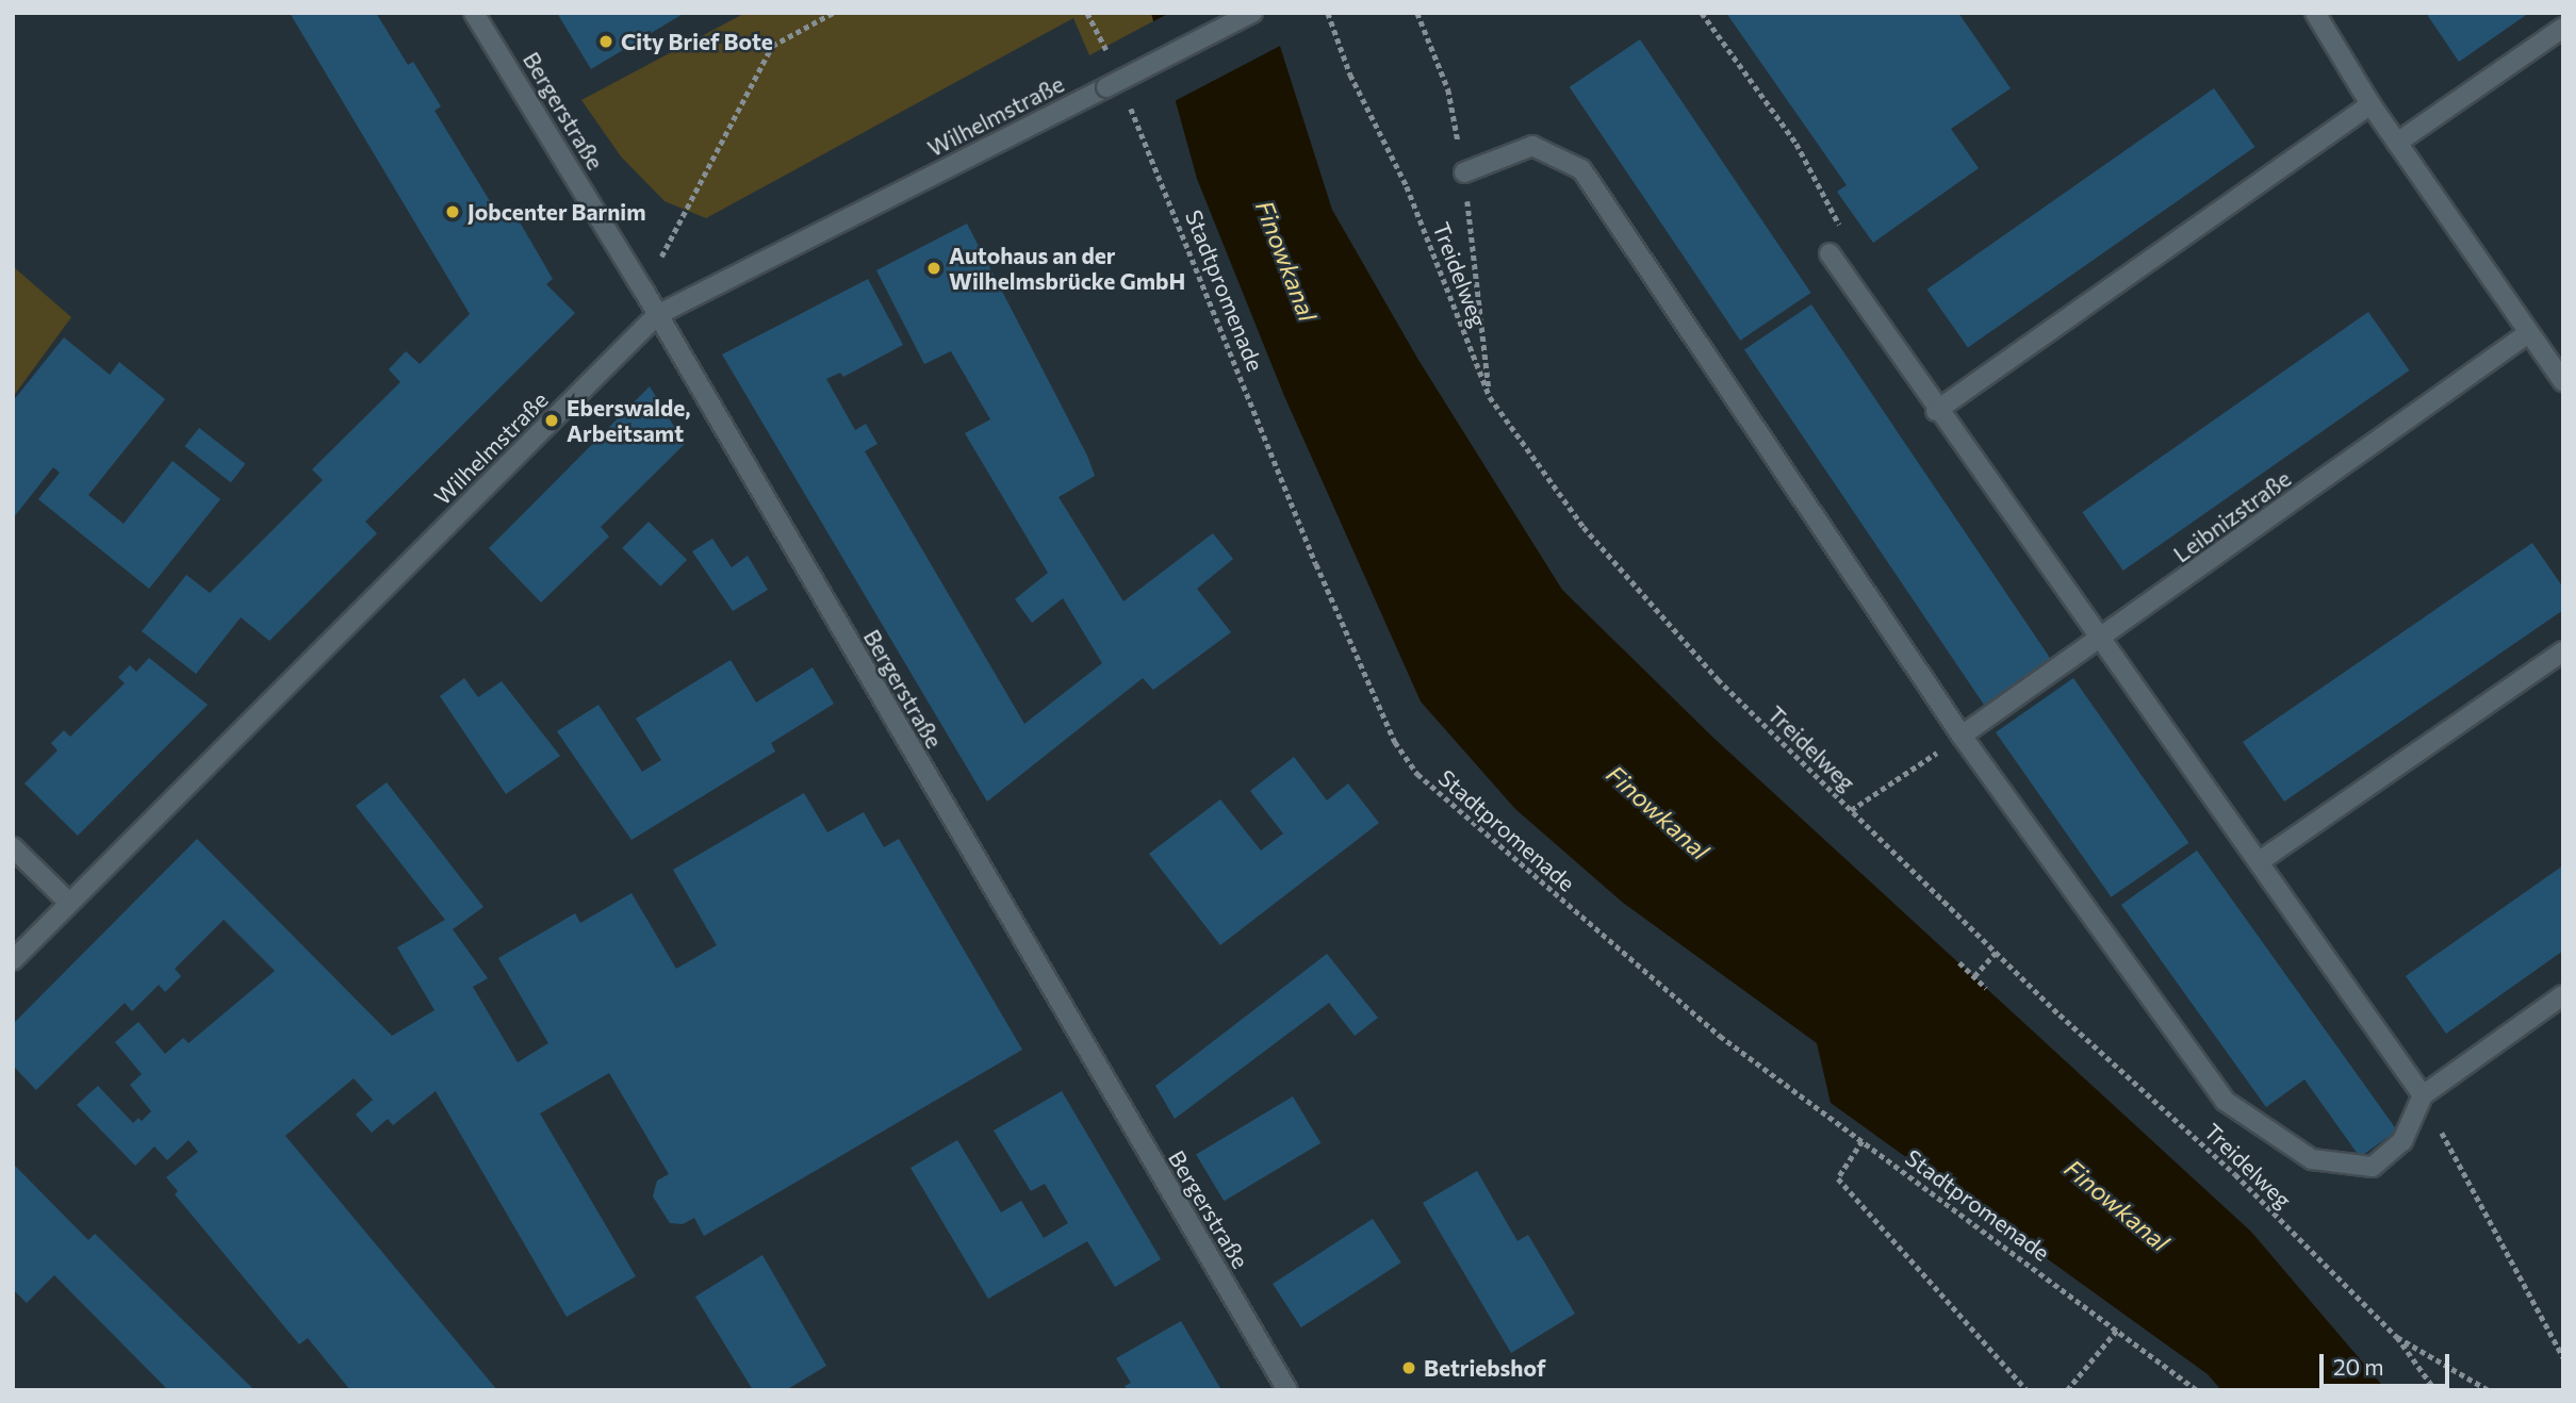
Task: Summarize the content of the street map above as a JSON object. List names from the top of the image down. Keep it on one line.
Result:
{"streets":{"street":["Bergerstraße","Wilhelmstraße","Leibnizstraße"],"path":["Treidelweg","Stadtpromenade"]},"crossings":[["Bergerstraße","Wilhelmstraße"]],"water":["Finowkanal"],"places":["City Brief Bote","Jobcenter Barnim","Autohaus an der Wilhelmsbrücke GmbH","Eberswalde, Arbeitsamt","Betriebshof"],"scale_bar":"20 m"}
